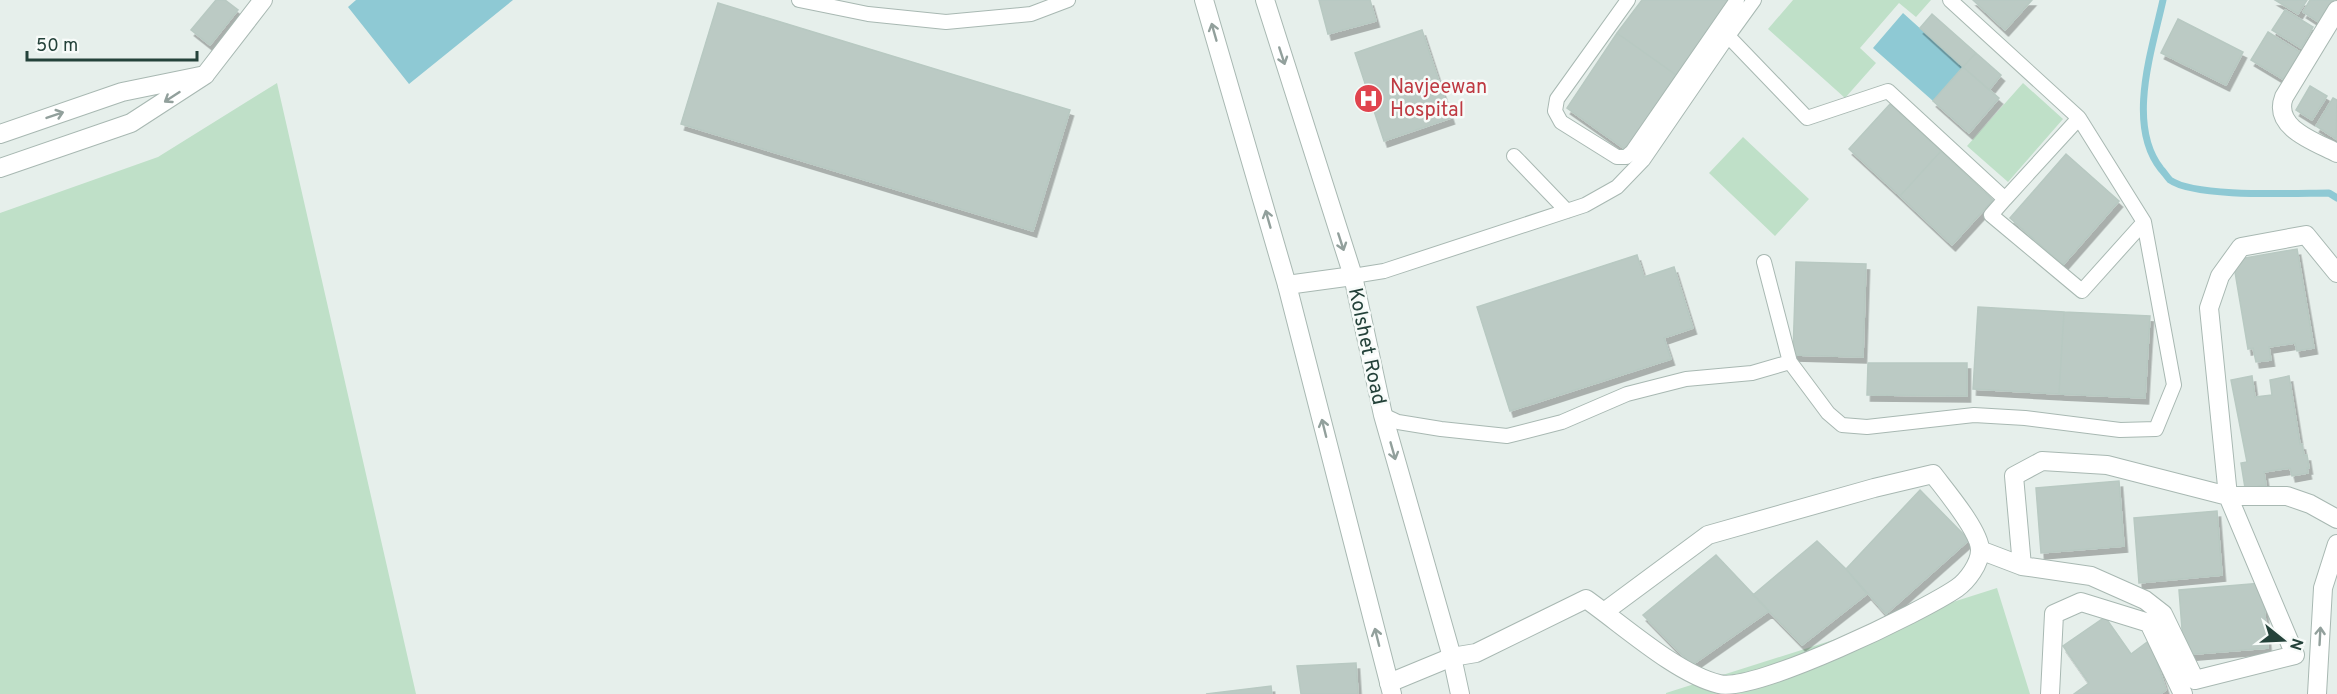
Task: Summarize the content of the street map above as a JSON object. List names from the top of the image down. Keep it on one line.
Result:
{"streets":{"street":["Kolshet Road"]},"places":{"hospital":["Navjeewan Hospital"]},"scale_bar":"50 m","north":"right"}
